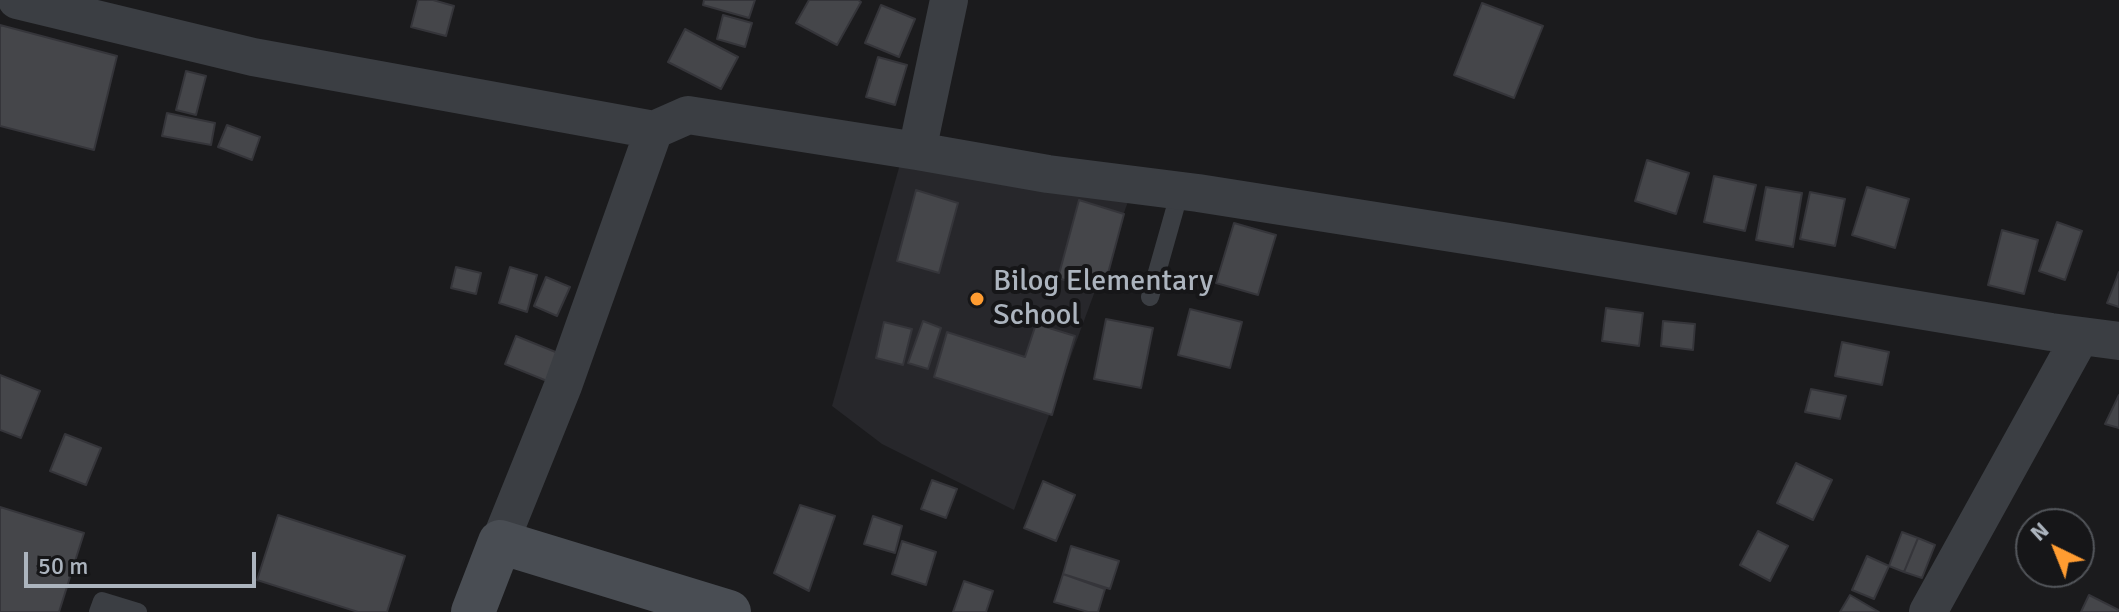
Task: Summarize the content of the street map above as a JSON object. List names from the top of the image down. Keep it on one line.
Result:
{"places":["Bilog Elementary School"],"scale_bar":"50 m","north":"top left"}
